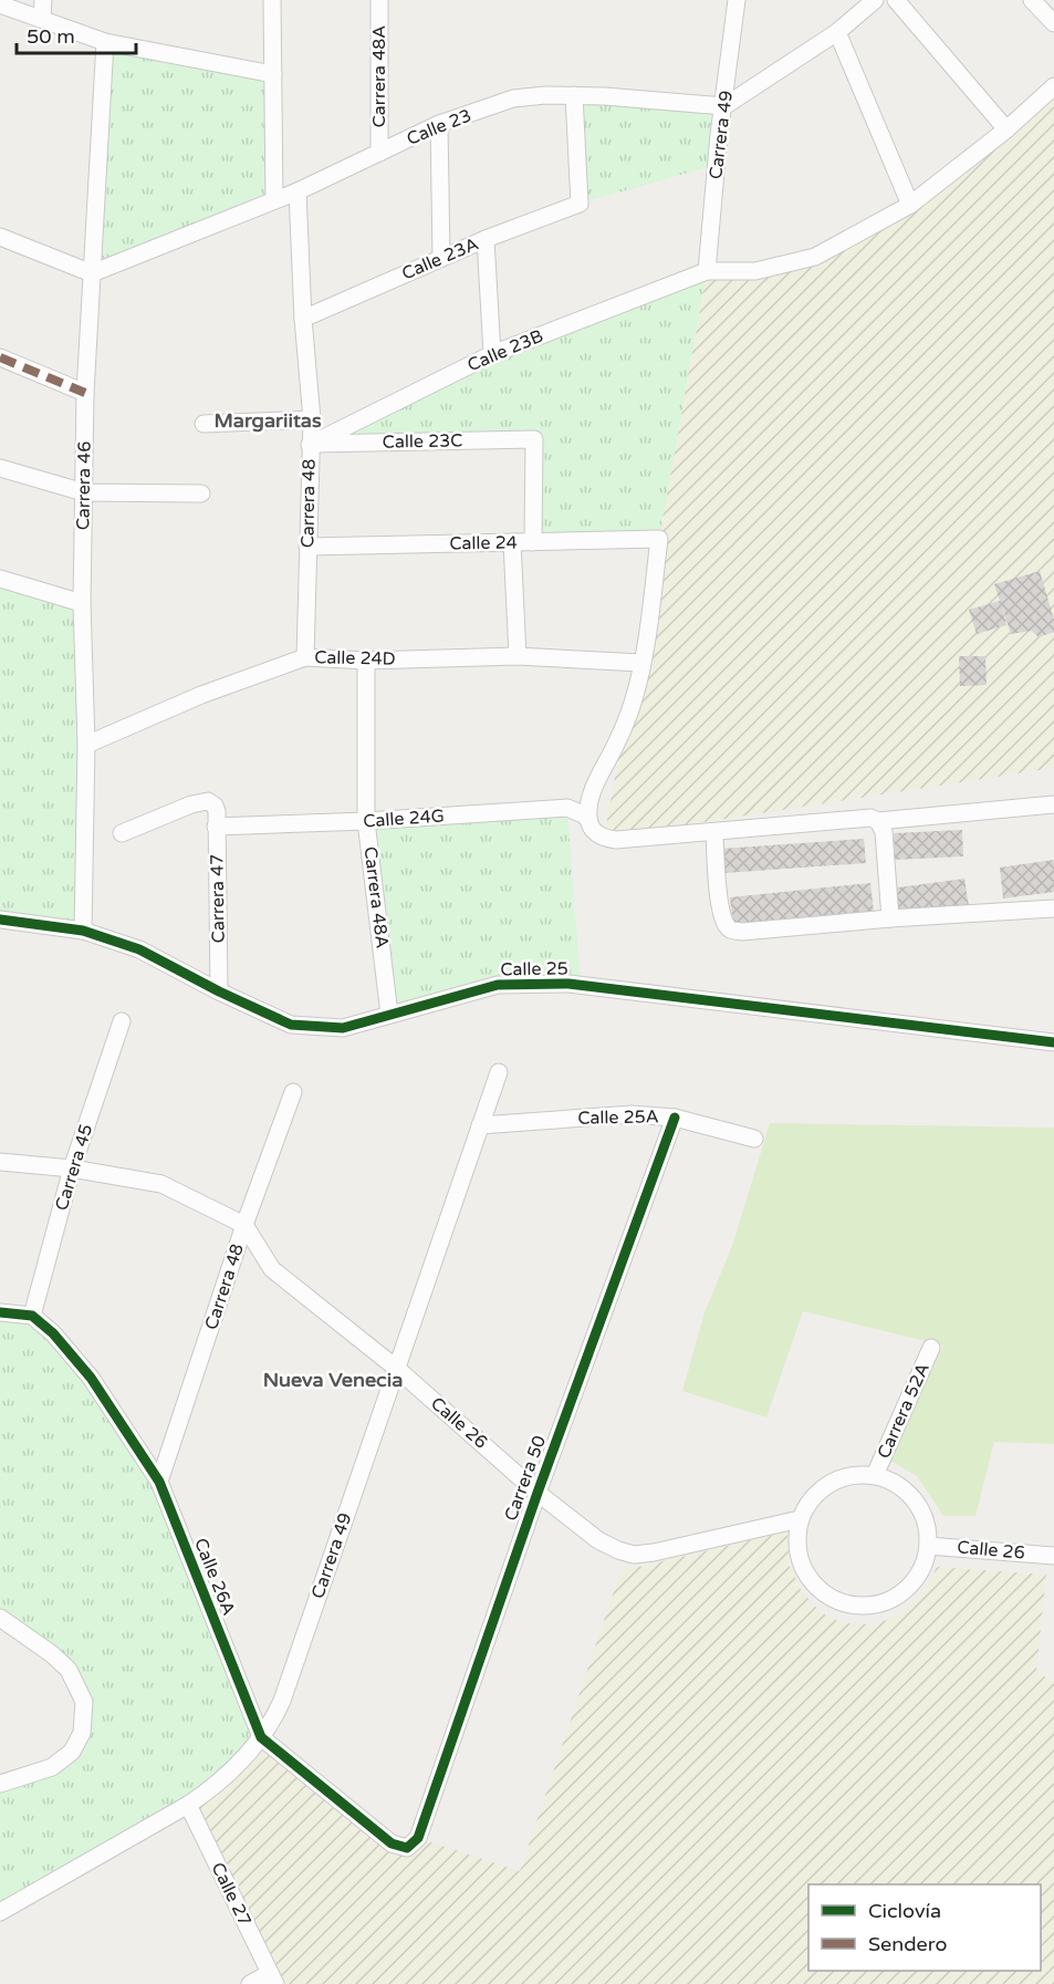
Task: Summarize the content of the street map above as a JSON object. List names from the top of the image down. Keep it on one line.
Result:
{"streets":{"street":["Carrera 48A","Calle 23","Carrera 49","Calle 23A","Calle 23B","Calle 23C","Carrera 46","Carrera 48","Calle 24","Calle 24D","Calle 24G","Carrera 47","Calle 25","Calle 25A","Carrera 45","Carrera 52A","Calle 26","Carrera 50","Calle 26A","Calle 27"]},"crossings":[["Carrera 48A","Calle 23"],["Carrera 48A","Calle 24D"],["Carrera 48A","Calle 24G"],["Carrera 48A","Calle 25"],["Calle 23","Carrera 49"],["Calle 23","Calle 23A"],["Calle 23","Carrera 46"],["Calle 23","Carrera 48"],["Carrera 49","Calle 23B"],["Carrera 49","Calle 25A"],["Carrera 49","Calle 26"],["Carrera 49","Calle 26A"],["Carrera 49","Calle 27"],["Calle 23A","Carrera 48"],["Calle 23B","Calle 23C"],["Calle 23B","Carrera 48"],["Calle 23C","Carrera 48"],["Calle 23C","Calle 24"],["Carrera 46","Calle 24D"],["Carrera 46","Calle 25"],["Carrera 48","Calle 24"],["Carrera 48","Calle 24D"],["Carrera 48","Calle 26"],["Carrera 48","Calle 26A"],["Calle 24","Calle 24D"],["Calle 24G","Carrera 47"],["Carrera 47","Calle 25"],["Calle 25A","Carrera 50"],["Carrera 45","Calle 26A"],["Carrera 52A","Calle 26"],["Calle 26","Carrera 50"],["Carrera 50","Calle 26A"]],"districts":["Margariitas","Nueva Venecia"],"legend":["Ciclovía","Sendero"],"scale_bar":"50 m"}
